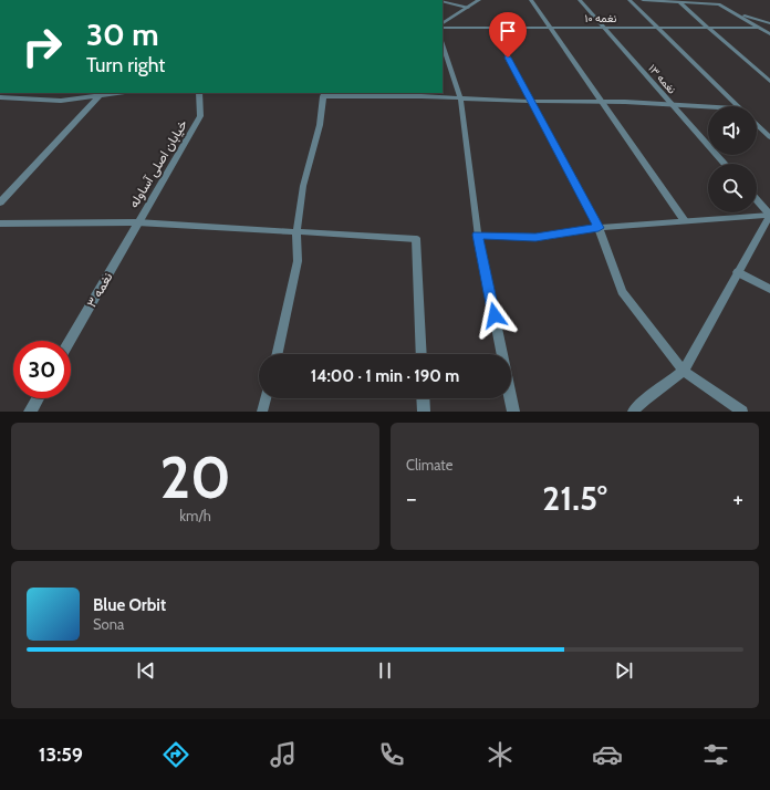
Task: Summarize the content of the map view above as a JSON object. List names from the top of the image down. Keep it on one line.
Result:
{"streets":{"street":["نغمه ۱۳","خیابان اصلی آساوله","نغمه ۳"],"lane":["نغمه ۱۰"]},"crossings":[["نغمه ۱۰","نغمه ۱۳"],["خیابان اصلی آساوله","نغمه ۳"]],"page":{"turn":["30 m","Turn right"],"limit":"30","trip":"14:00 · 1 min · 190 m","tile":[["20","km/h"],"Climate"],"heat":["−","21.5°","+"],"song":["Blue Orbit","Sona"],"tabs":"13:59"}}
